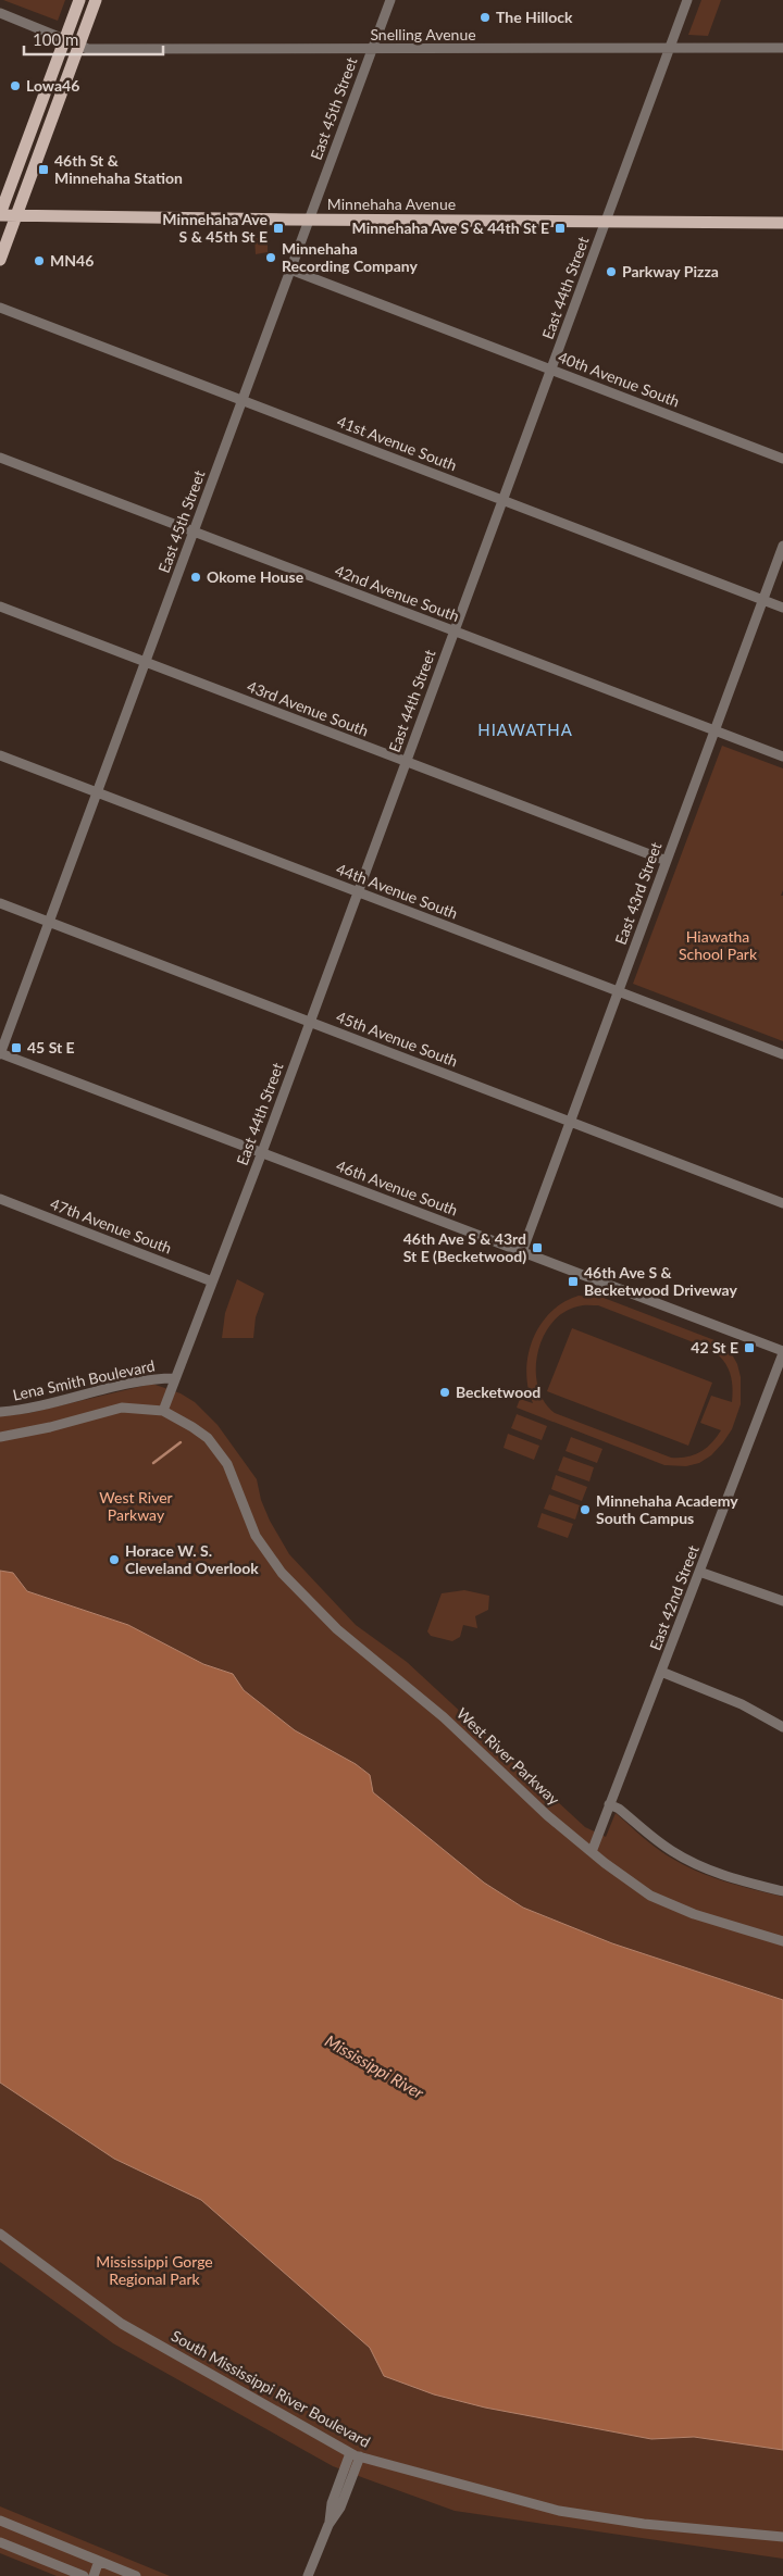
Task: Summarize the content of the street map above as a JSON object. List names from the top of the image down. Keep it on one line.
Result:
{"streets":{"main road":["Minnehaha Avenue"],"street":["Snelling Avenue","East 45th Street","East 44th Street","40th Avenue South","41st Avenue South","42nd Avenue South","43rd Avenue South","44th Avenue South","East 43rd Street","45th Avenue South","46th Avenue South","47th Avenue South","Lena Smith Boulevard","East 42nd Street","West River Parkway","South Mississippi River Boulevard"]},"crossings":[["Snelling Avenue","East 45th Street"],["Snelling Avenue","East 44th Street"],["East 45th Street","Minnehaha Avenue"],["East 45th Street","40th Avenue South"],["East 45th Street","41st Avenue South"],["East 45th Street","42nd Avenue South"],["East 45th Street","43rd Avenue South"],["East 45th Street","44th Avenue South"],["East 45th Street","45th Avenue South"],["East 45th Street","46th Avenue South"],["Minnehaha Avenue","East 44th Street"],["East 44th Street","40th Avenue South"],["East 44th Street","41st Avenue South"],["East 44th Street","42nd Avenue South"],["East 44th Street","43rd Avenue South"],["East 44th Street","44th Avenue South"],["East 44th Street","45th Avenue South"],["East 44th Street","46th Avenue South"],["East 44th Street","47th Avenue South"],["East 44th Street","Lena Smith Boulevard"],["East 44th Street","West River Parkway"],["41st Avenue South","East 43rd Street"],["42nd Avenue South","East 43rd Street"],["43rd Avenue South","East 43rd Street"],["44th Avenue South","East 43rd Street"],["East 43rd Street","45th Avenue South"],["East 43rd Street","46th Avenue South"],["46th Avenue South","East 42nd Street"],["East 42nd Street","West River Parkway"]],"districts":["HIAWATHA"],"water":["Mississippi River"],"parks":["Hiawatha School Park","West River Parkway","Mississippi Gorge Regional Park"],"places":{"other":["The Hillock","Lowa46","Minnehaha Recording Company","MN46","Parkway Pizza","Okome House","Becketwood","Minnehaha Academy South Campus","Horace W. S. Cleveland Overlook"],"transit":["46th St & Minnehaha Station","Minnehaha Ave S & 45th St E","Minnehaha Ave S & 44th St E","45 St E","46th Ave S & 43rd St E (Becketwood)","46th Ave S & Becketwood Driveway","42 St E"]},"scale_bar":"100 m"}
